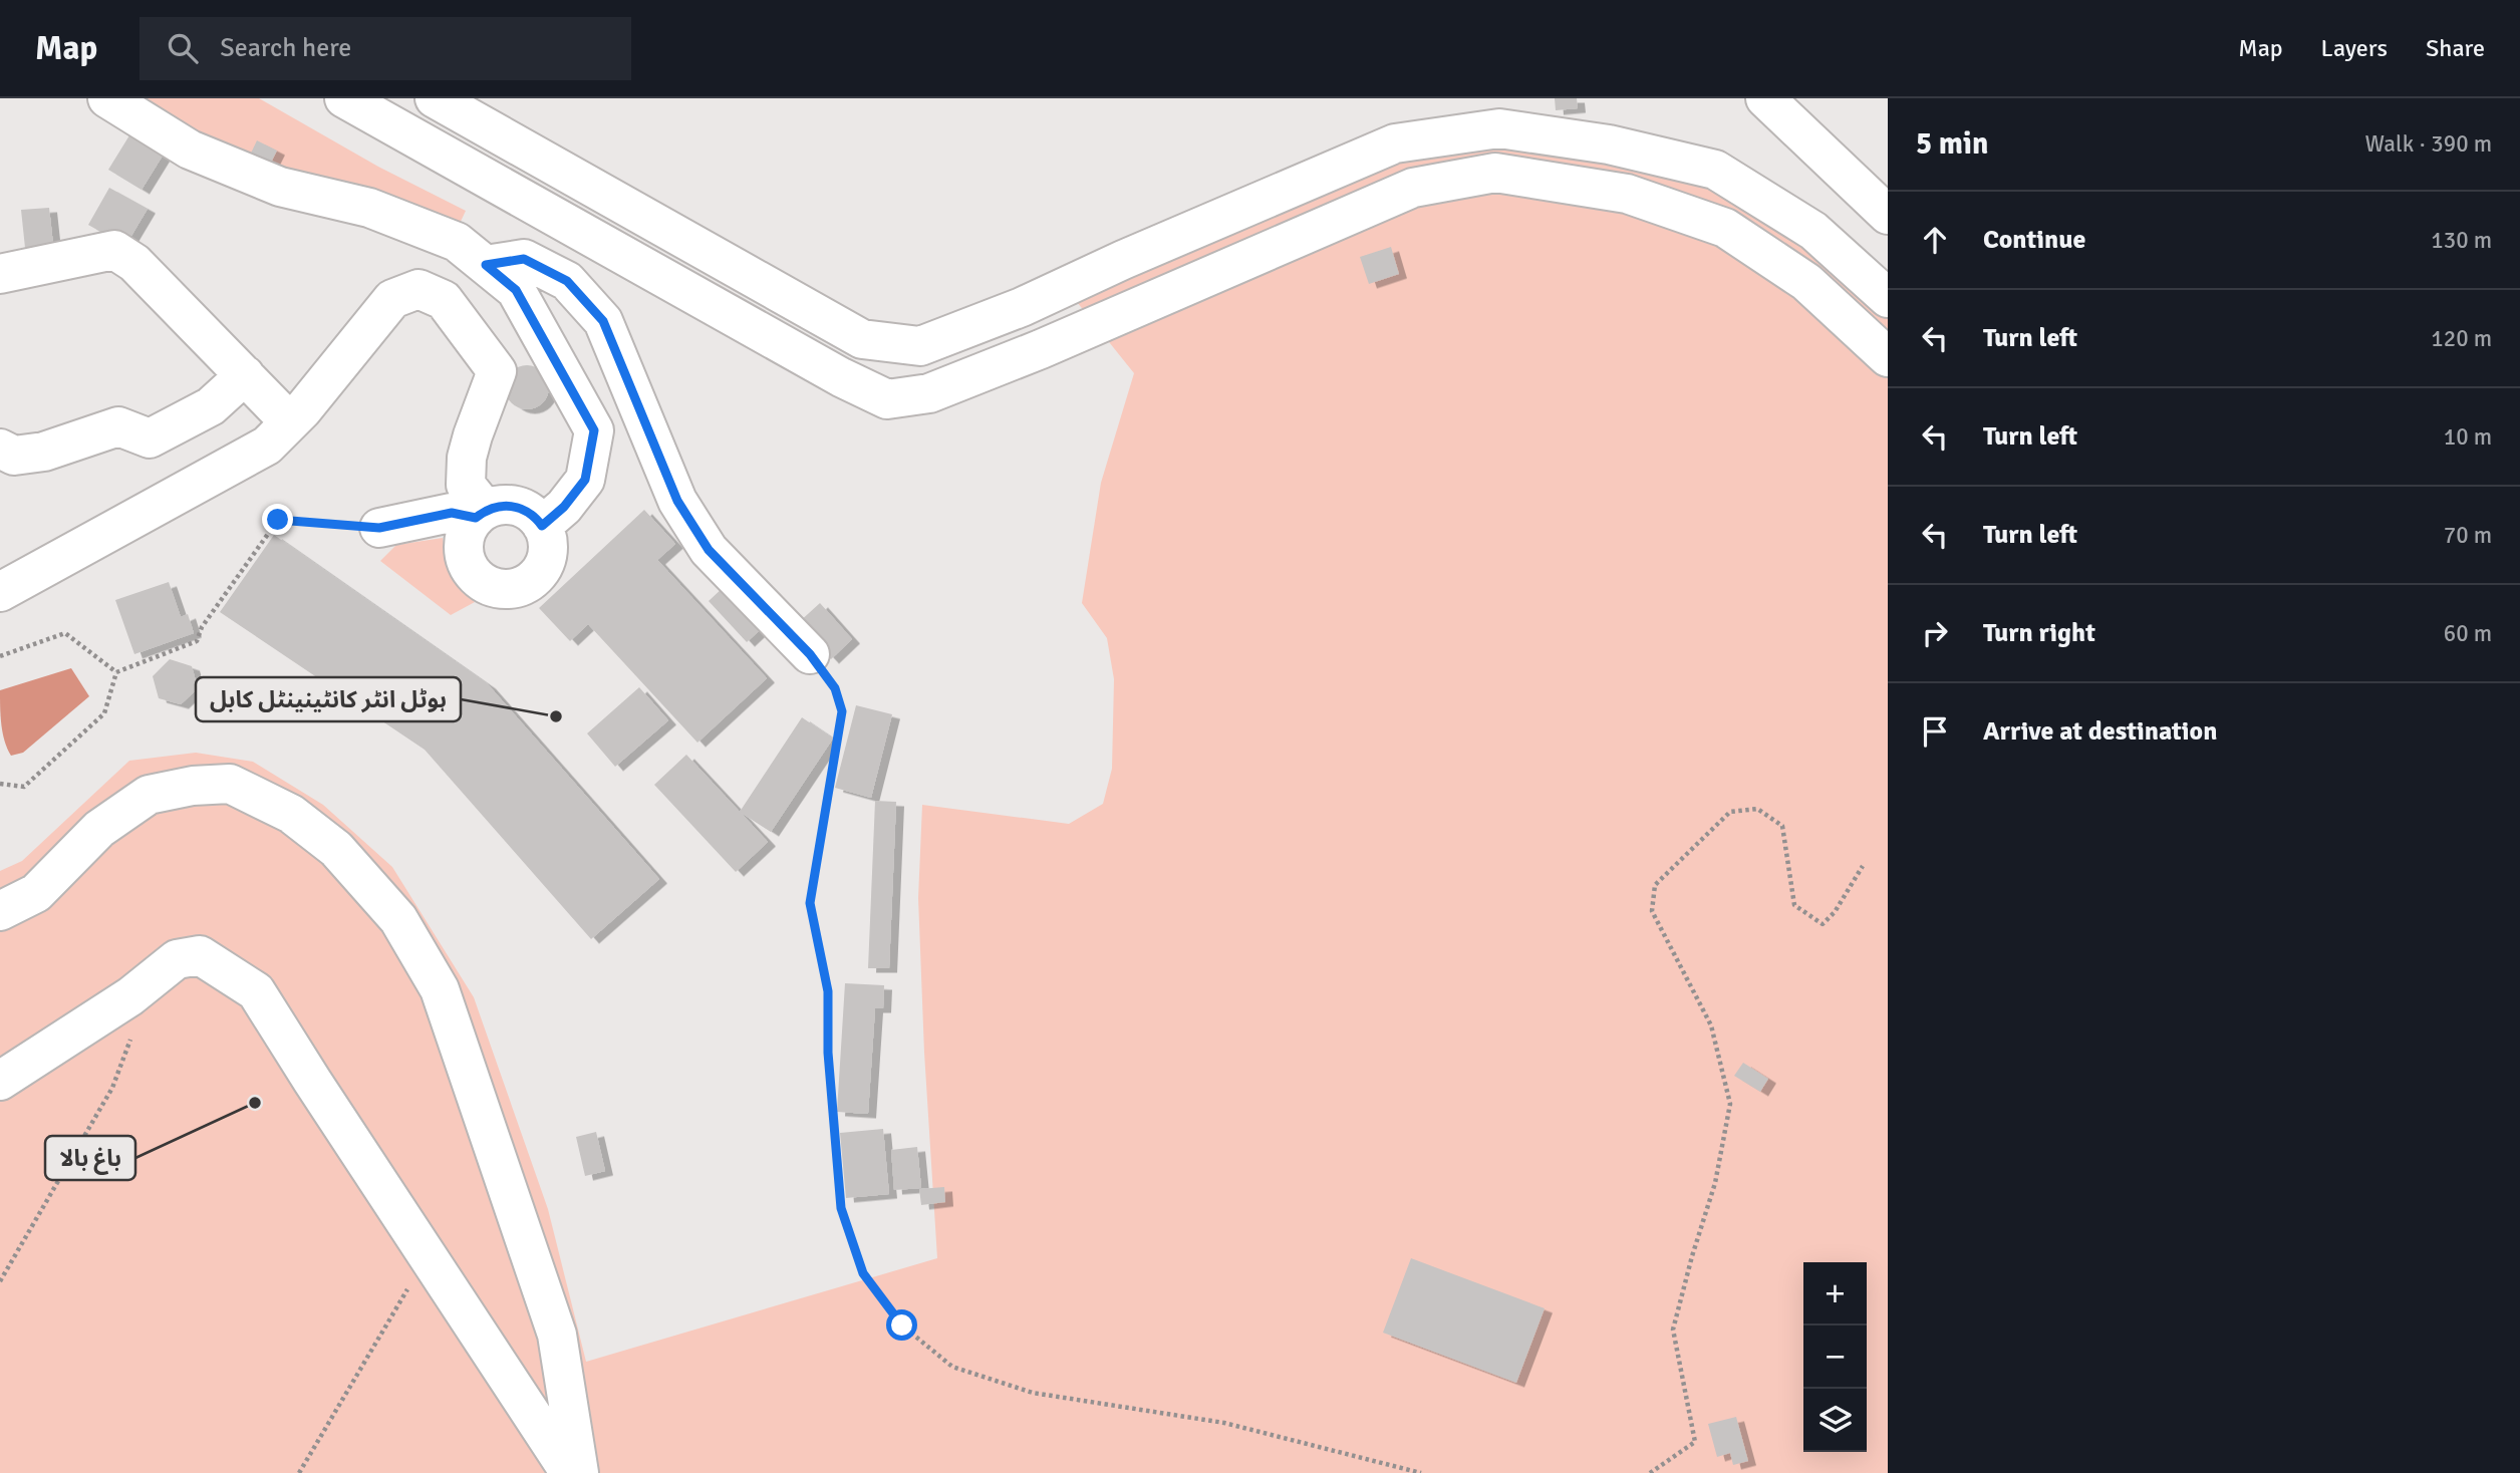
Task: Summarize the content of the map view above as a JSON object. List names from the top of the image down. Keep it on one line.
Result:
{"places":["ہوٹل انٹر کانٹینینٹل کابل","باغ بالا"],"page":{"header":"Map","search":"Search here","nav":["Map","Layers","Share"],"heading":["5 min","Walk · 390 m"],"list":[["Continue","130 m"],["Turn left","120 m"],["Turn left","10 m"],["Turn left","70 m"],["Turn right","60 m"],"Arrive at destination"],"map_buttons":["+","−"]}}
